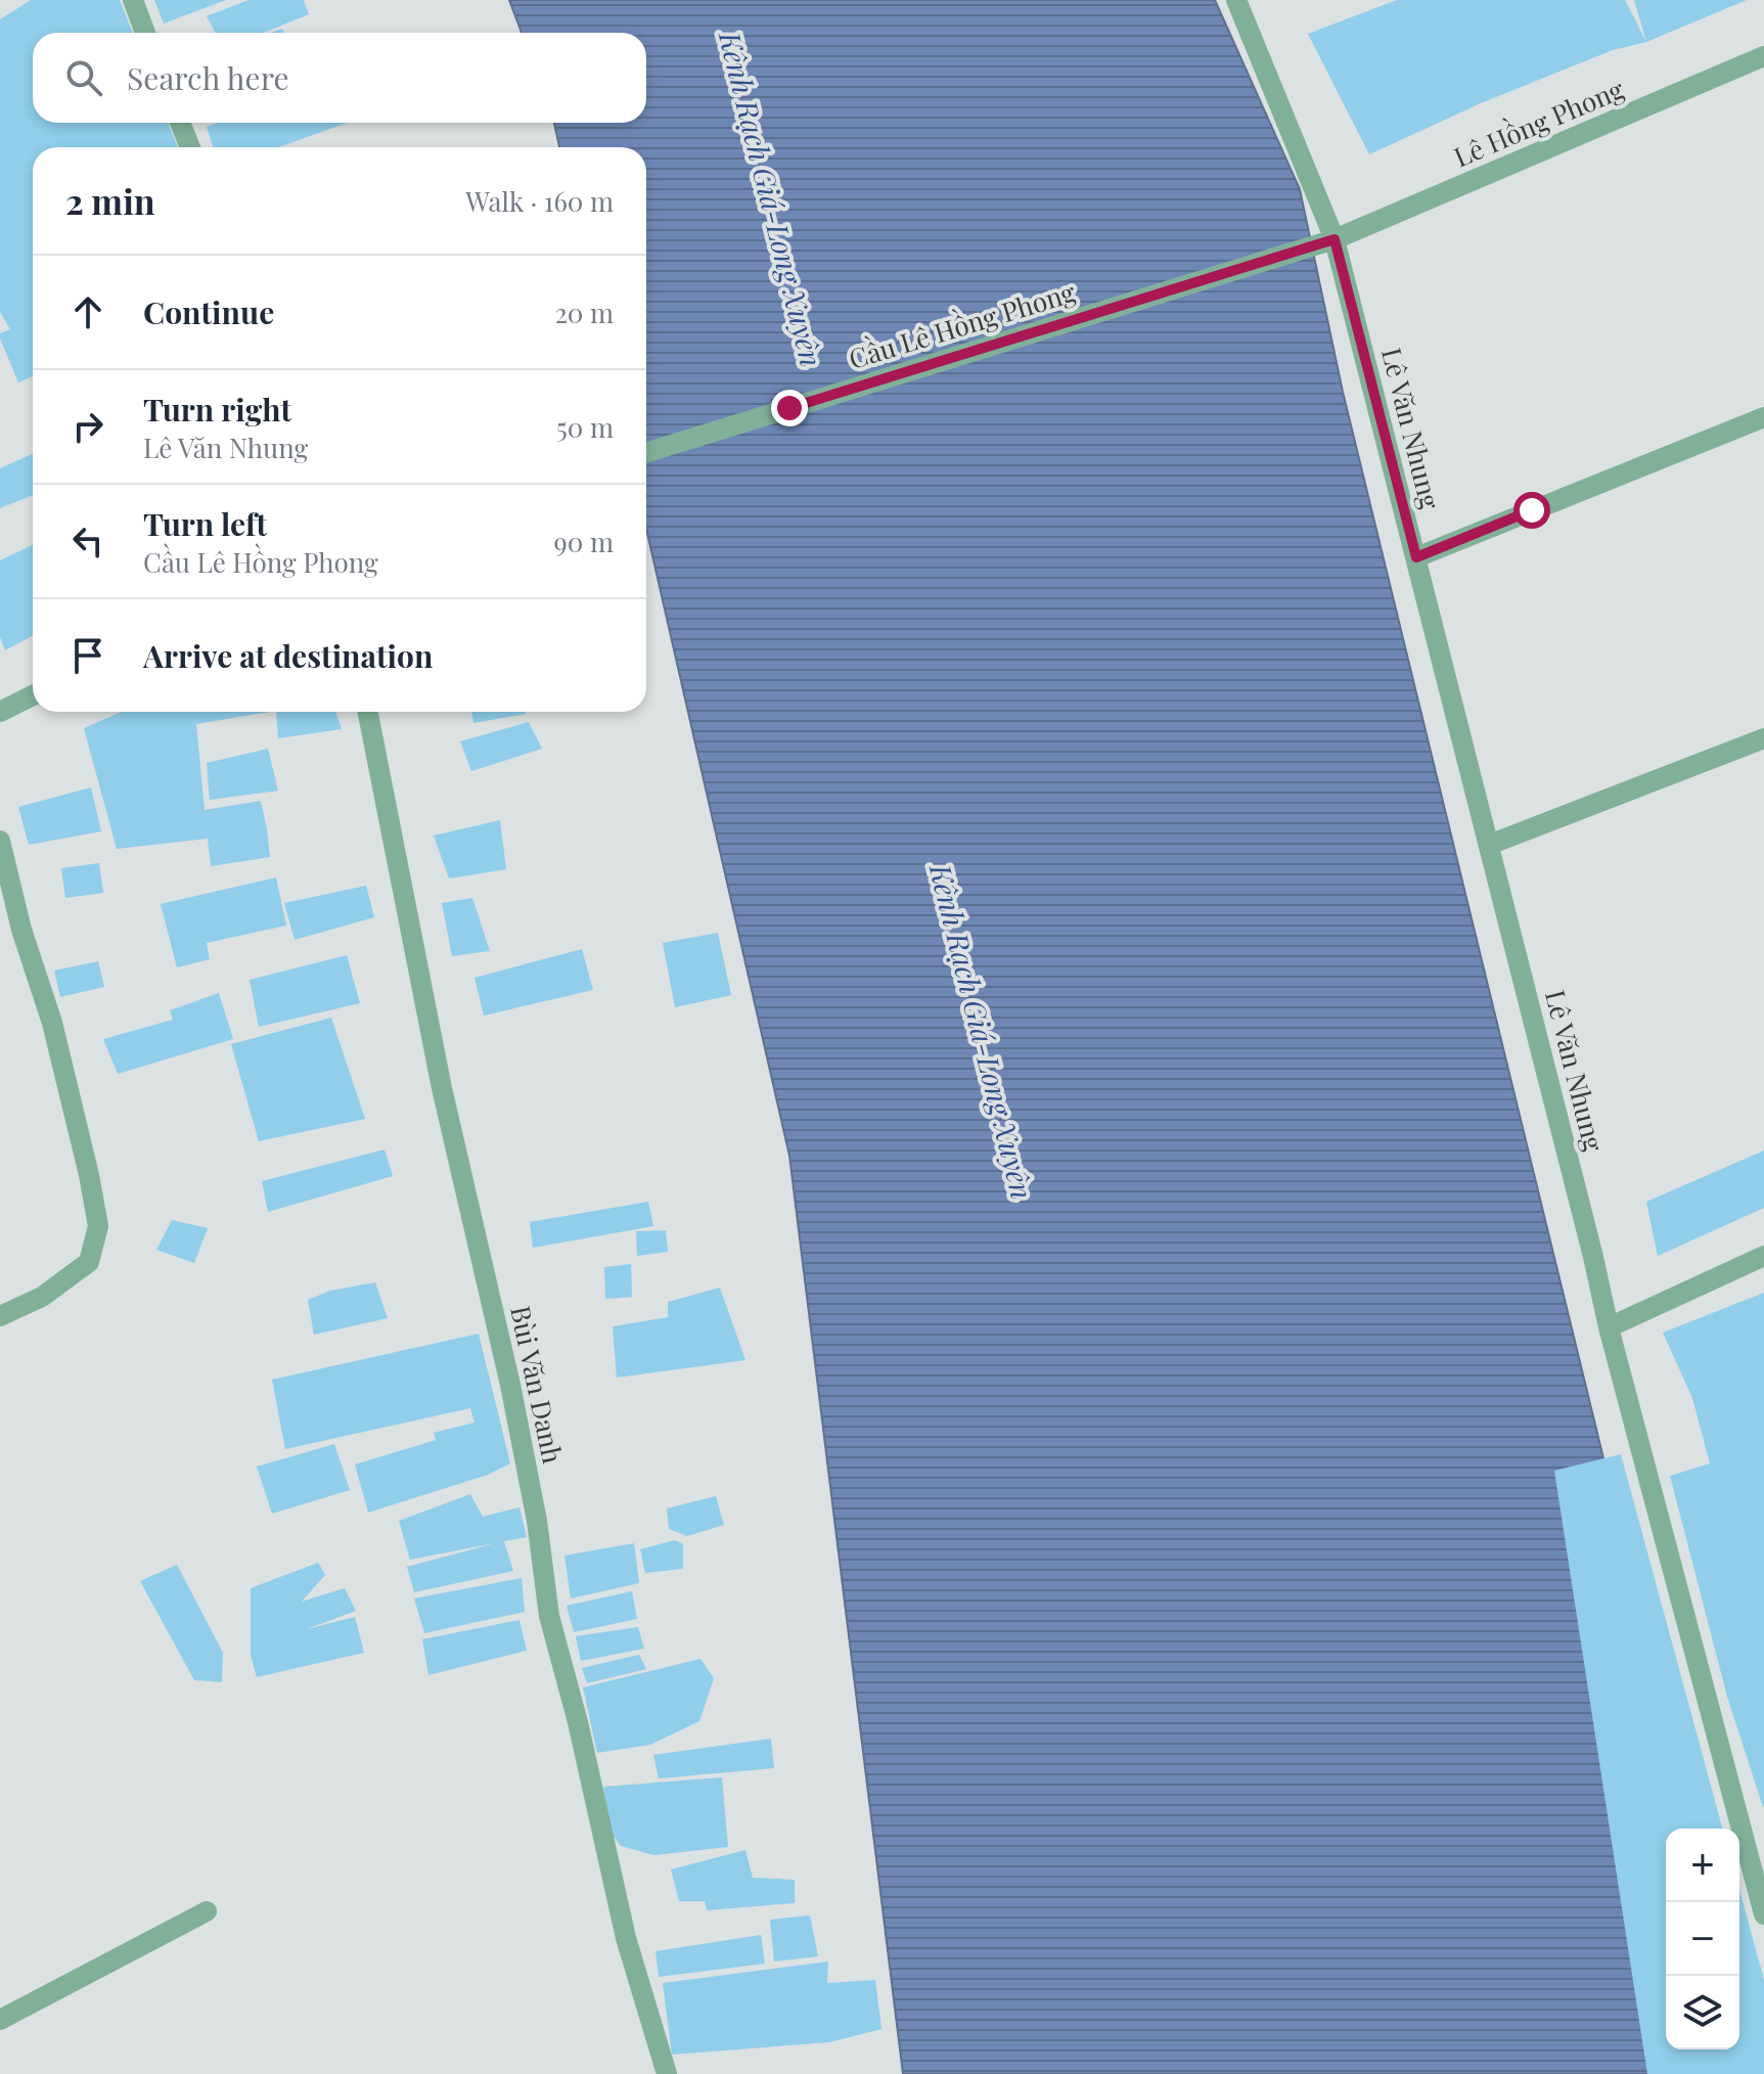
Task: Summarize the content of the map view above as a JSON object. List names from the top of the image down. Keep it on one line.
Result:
{"streets":{"street":["Lê Hồng Phong","Cầu Lê Hồng Phong","Lê Văn Nhung","Bùi Văn Danh"]},"crossings":[["Lê Hồng Phong","Cầu Lê Hồng Phong"],["Lê Hồng Phong","Lê Văn Nhung"]],"water":["Kênh Rạch Giá-Long Xuyên"],"page":{"search":"Search here","heading":["2 min","Walk · 160 m"],"list":[["Continue","20 m"],["Turn right","Lê Văn Nhung","50 m"],["Turn left","Cầu Lê Hồng Phong","90 m"],"Arrive at destination"],"map_buttons":["+","−"]}}
